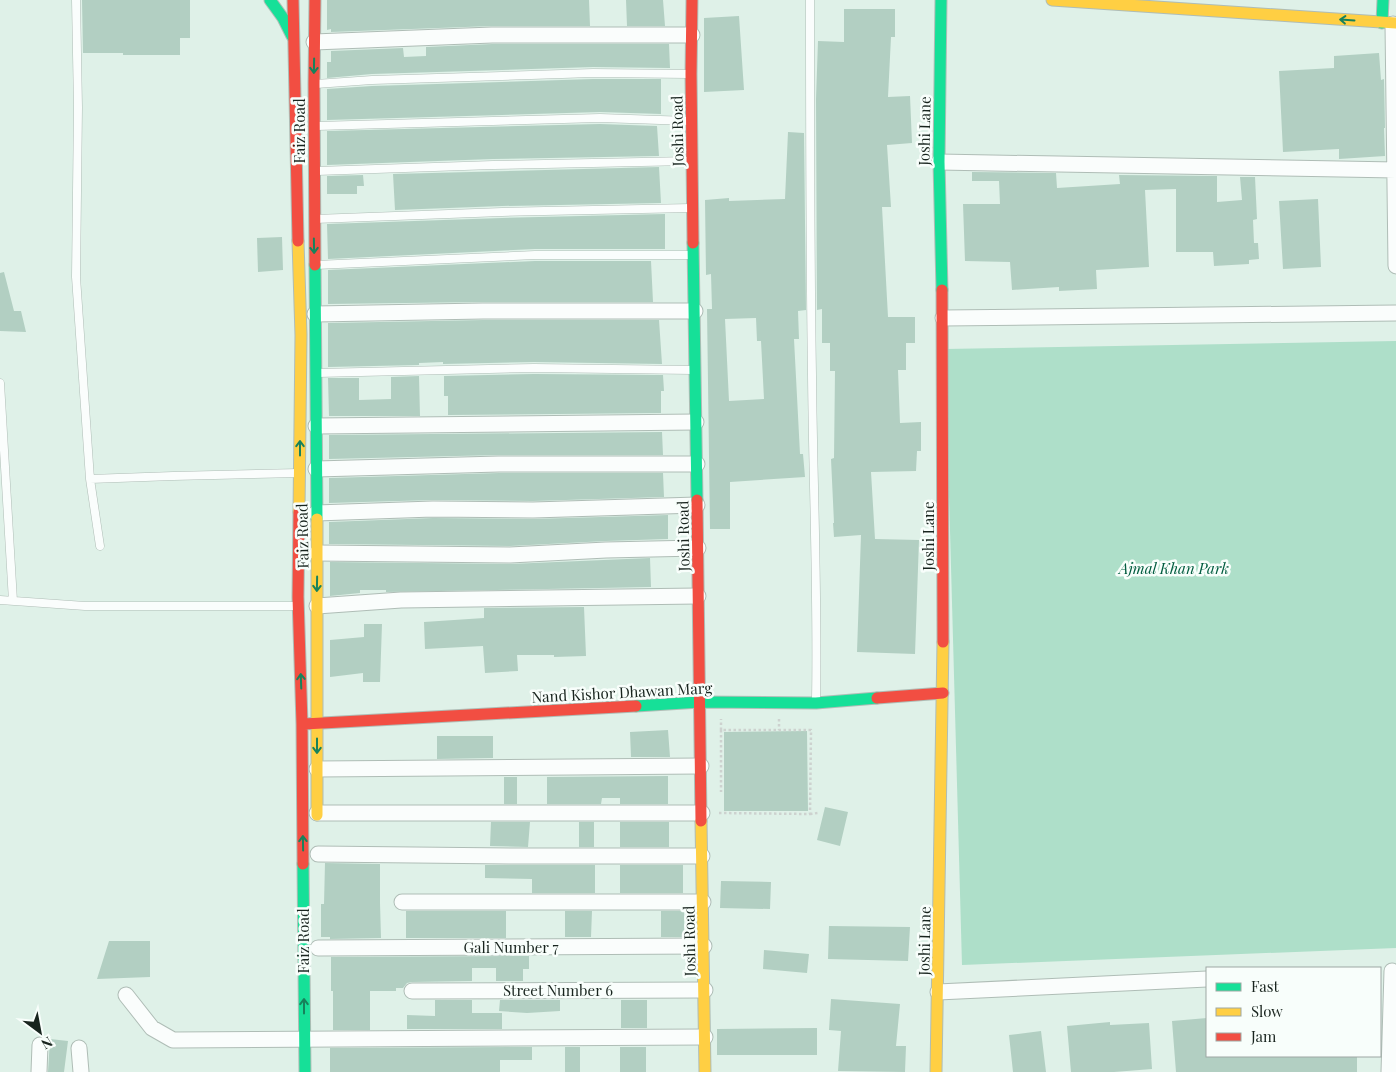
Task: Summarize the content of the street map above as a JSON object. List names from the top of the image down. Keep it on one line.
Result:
{"streets":{"street":["Faiz Road","Joshi Road","Joshi Lane","Nand Kishor Dhawan Marg","Gali Number 7","Street Number 6"]},"crossings":[["Faiz Road","Nand Kishor Dhawan Marg"],["Joshi Road","Nand Kishor Dhawan Marg"],["Joshi Road","Gali Number 7"],["Joshi Road","Street Number 6"],["Joshi Lane","Nand Kishor Dhawan Marg"]],"parks":["Ajmal Khan Park"],"legend":["Fast","Slow","Jam"],"north":"bottom right"}
